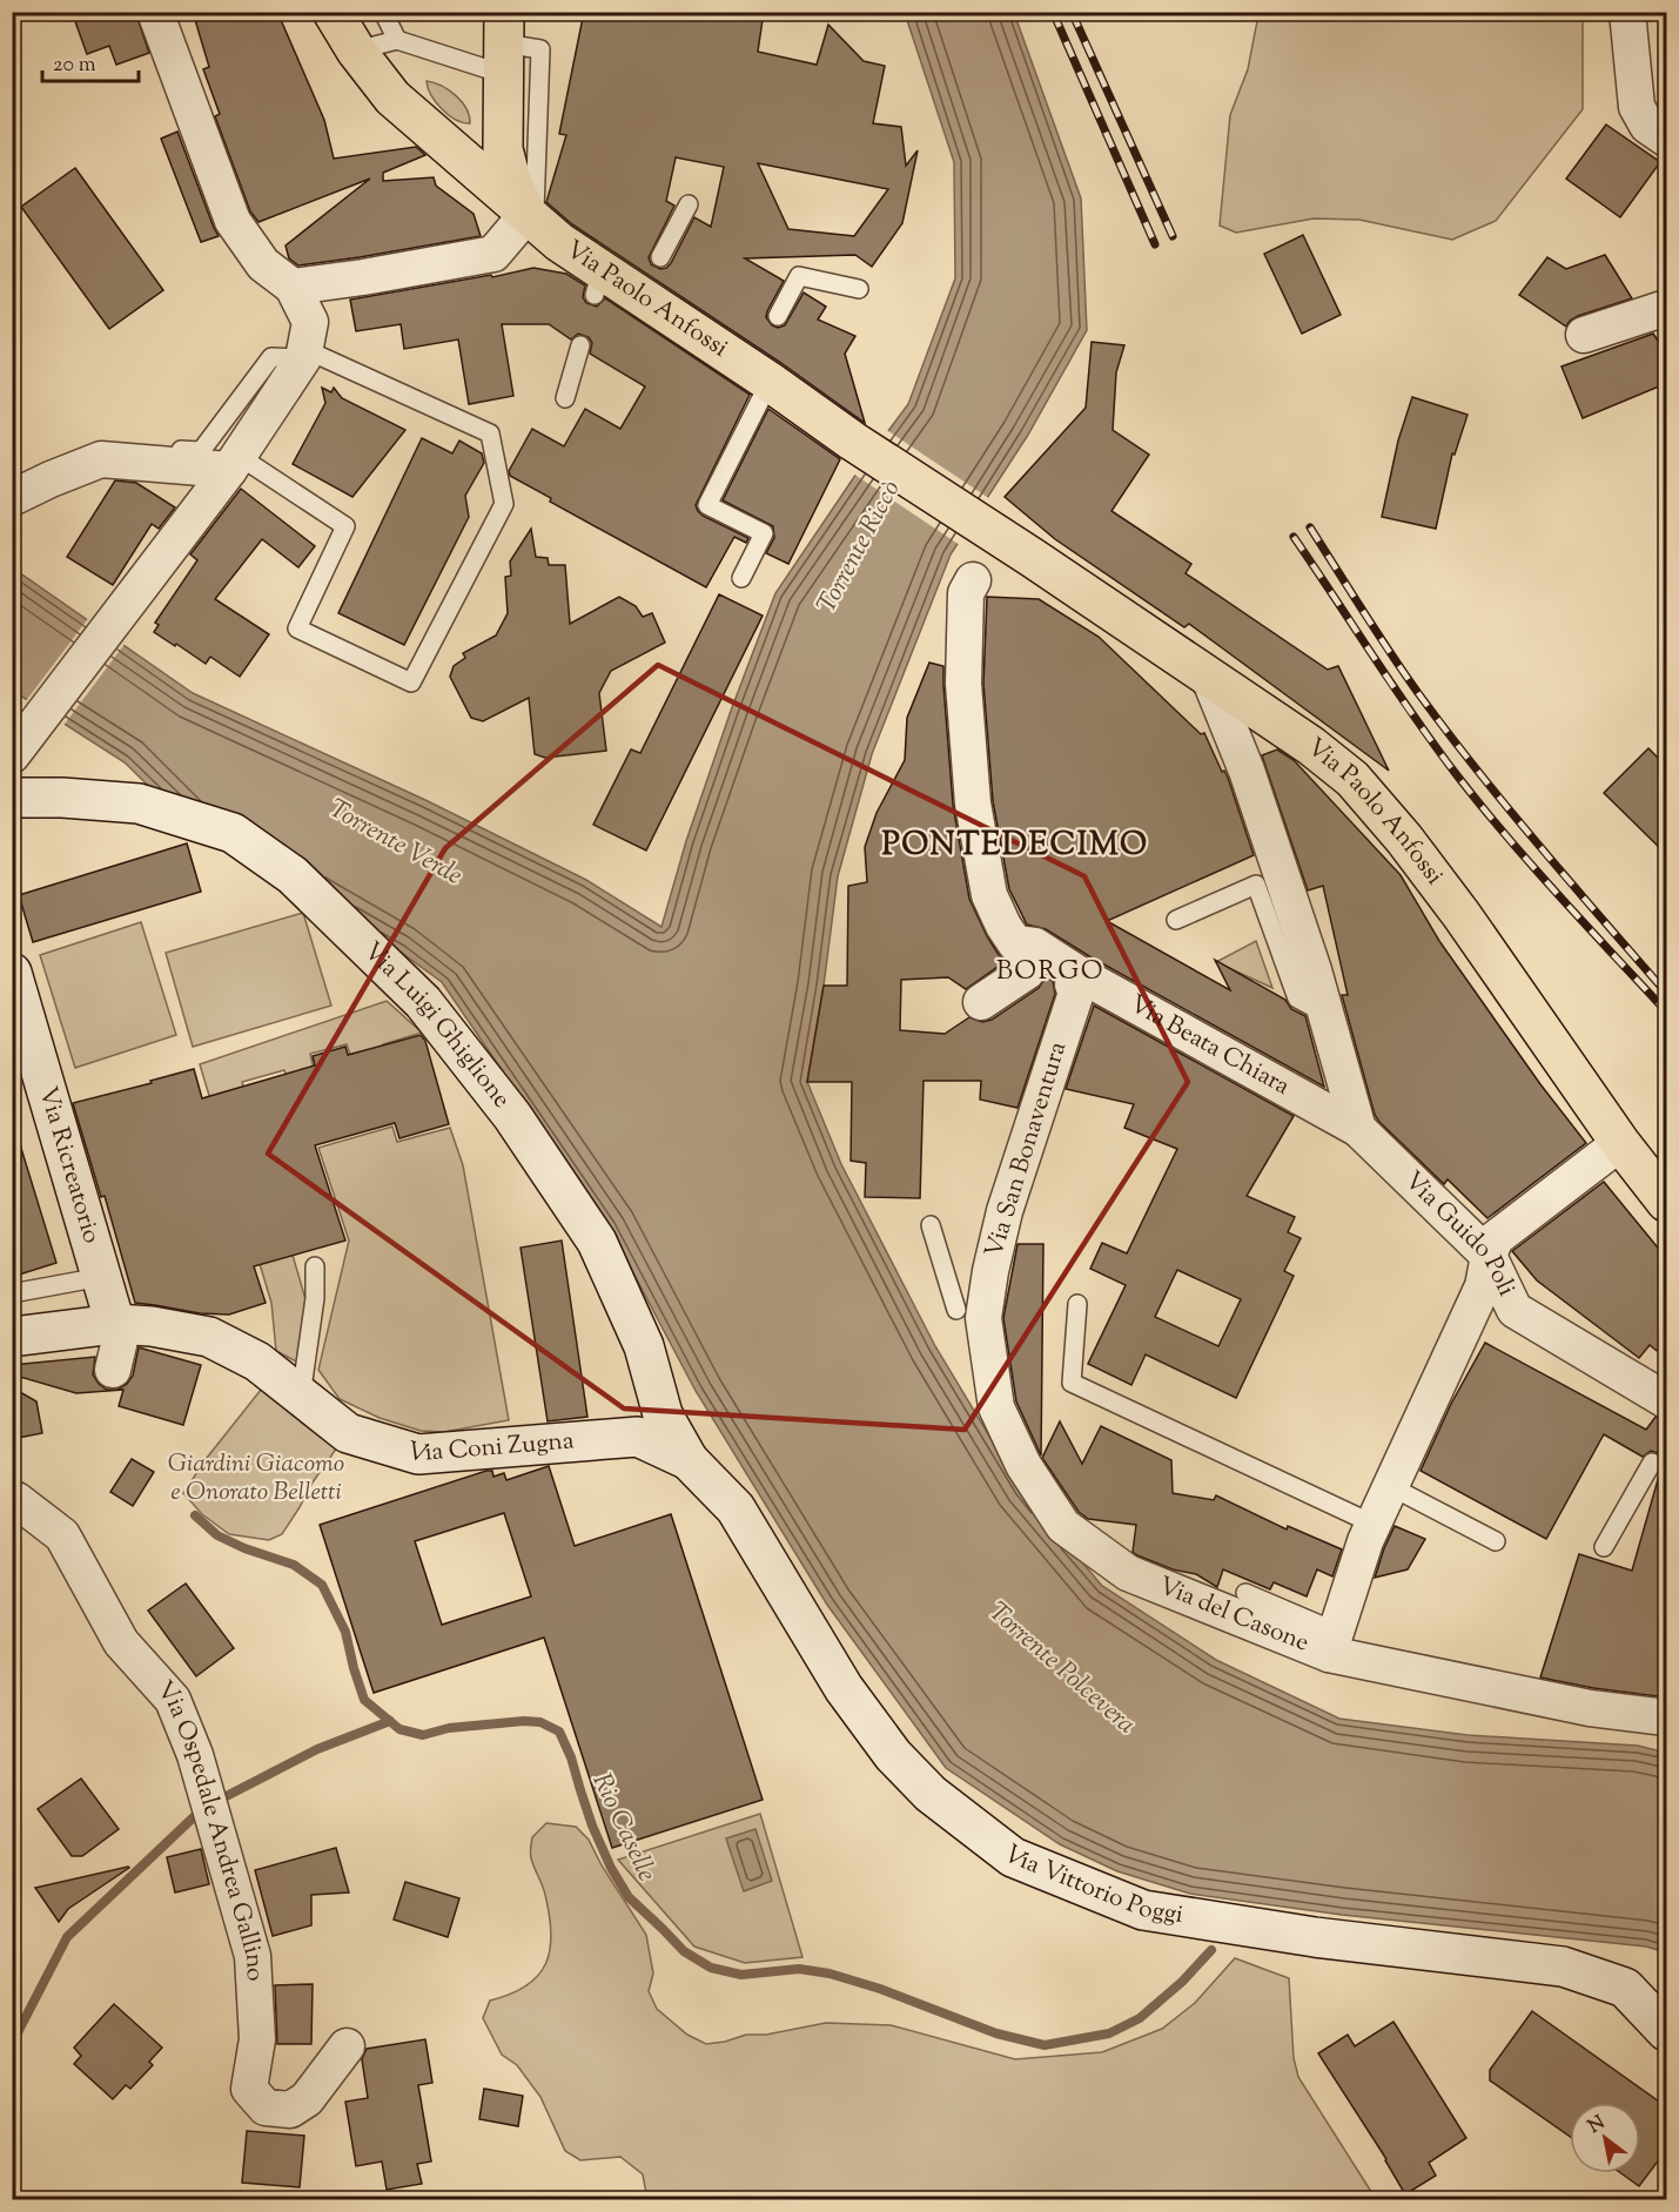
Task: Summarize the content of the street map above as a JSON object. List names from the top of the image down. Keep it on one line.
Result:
{"streets":{"main road":["Via Paolo Anfossi"],"street":["Via Luigi Ghiglione","Via Beata Chiara","Via San Bonaventura","Via Ricreatorio","Via Guido Poli","Via Coni Zugna","Via del Casone","Via Ospedale Andrea Gallino","Via Vittorio Poggi"]},"crossings":[["Via Paolo Anfossi","Via Guido Poli"],["Via Luigi Ghiglione","Via Coni Zugna"],["Via Luigi Ghiglione","Via Vittorio Poggi"],["Via Beata Chiara","Via Guido Poli"],["Via San Bonaventura","Via del Casone"],["Via Ricreatorio","Via Coni Zugna"],["Via Coni Zugna","Via Vittorio Poggi"]],"districts":["PONTEDECIMO","BORGO"],"water":["Torrente Riccò","Torrente Verde","Torrente Polcevera","Rio Caselle"],"parks":["Giardini Giacomo e Onorato Belletti"],"scale_bar":"20 m","north":"top left"}
